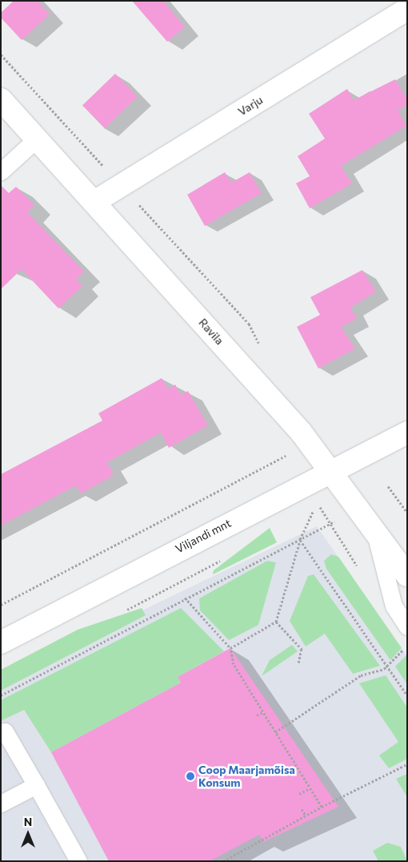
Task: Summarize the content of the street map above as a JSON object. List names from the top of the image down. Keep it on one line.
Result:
{"streets":{"street":["Varju","Ravila","Viljandi mnt"]},"crossings":[["Varju","Ravila"],["Ravila","Viljandi mnt"]],"places":["Coop Maarjamõisa Konsum"],"north":"top"}
